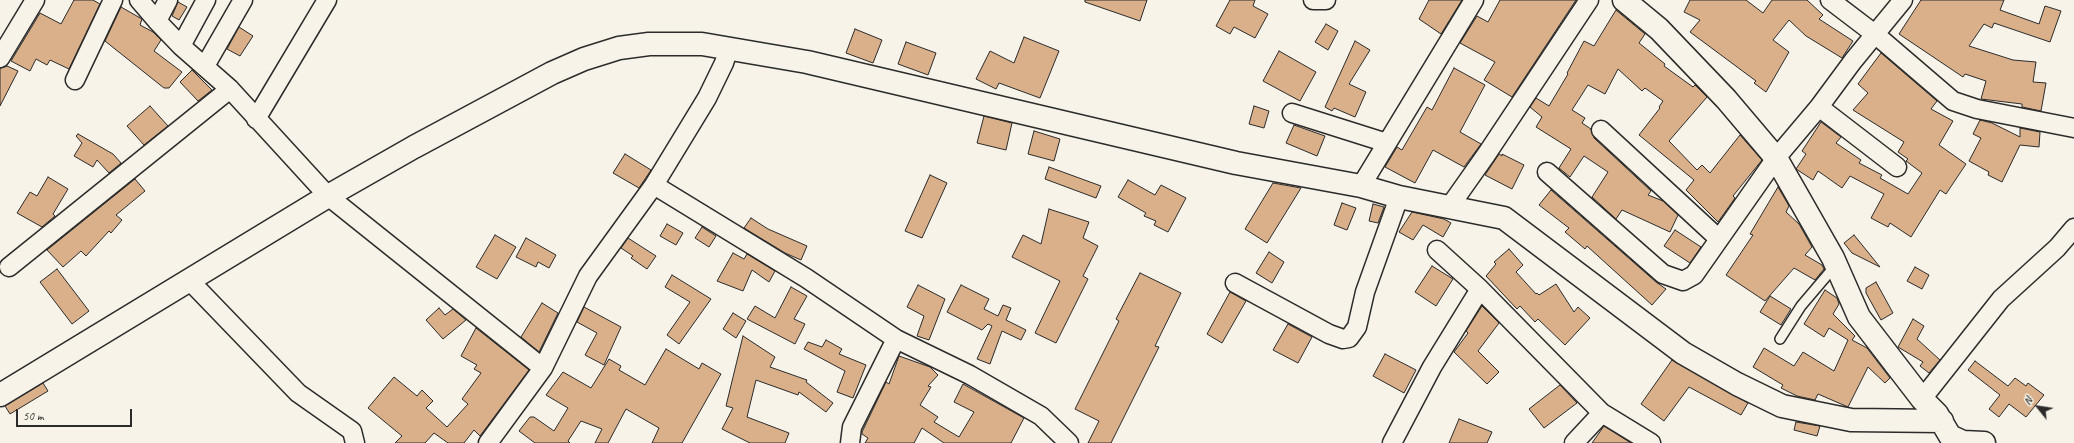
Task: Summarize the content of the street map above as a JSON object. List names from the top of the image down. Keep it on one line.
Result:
{"scale_bar":"50 m","north":"top left"}
